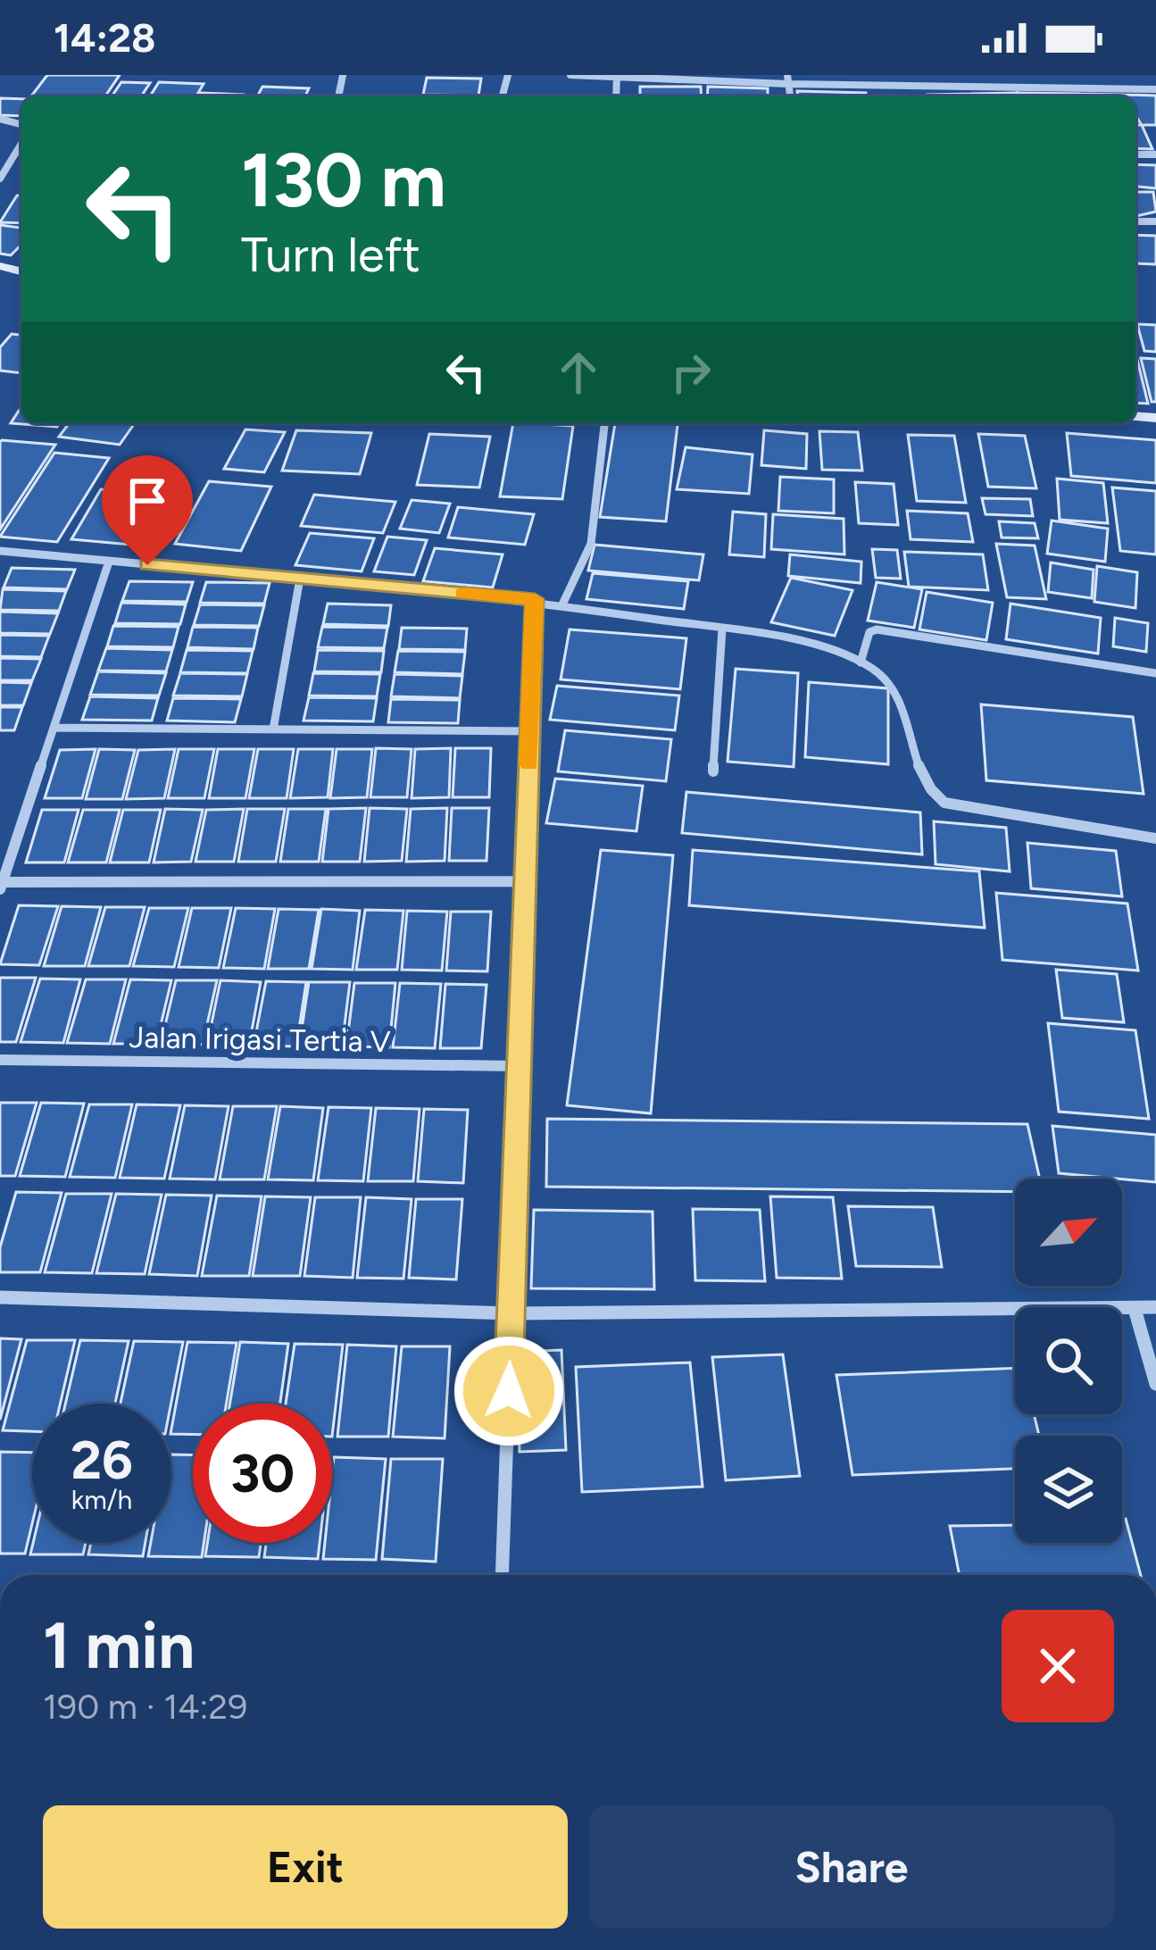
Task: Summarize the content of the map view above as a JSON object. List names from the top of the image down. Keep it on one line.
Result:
{"streets":{"street":["Jalan Irigasi Tertia V"]},"north":"top right","page":{"status":"14:28","turn":["130 m","Turn left"],"speed":"26 km/h","limit":"30","heading":["1 min","190 m · 14:29"],"buttons":["Exit","Share"]}}
